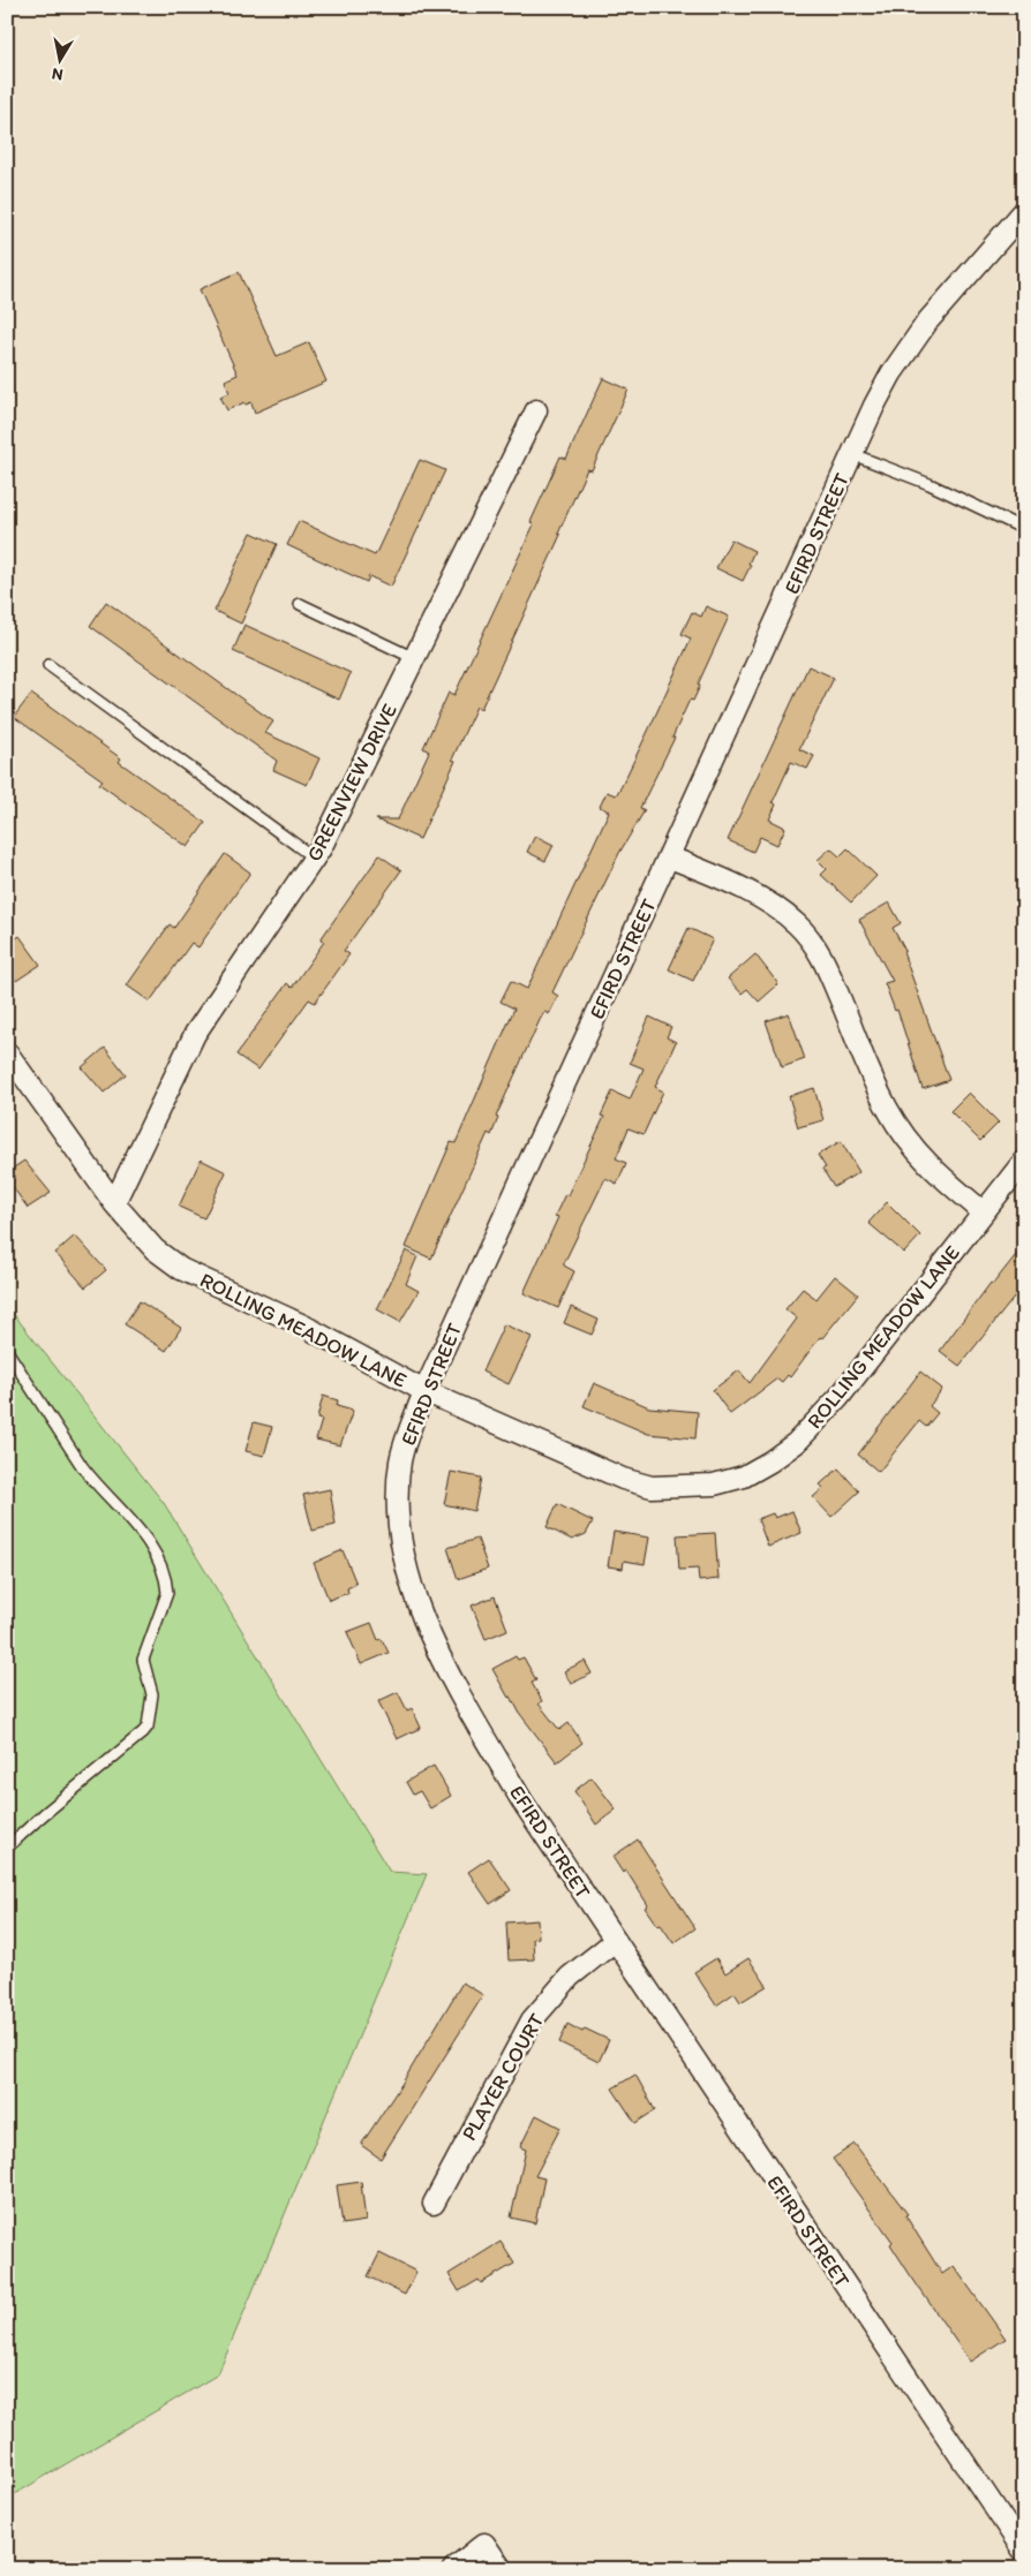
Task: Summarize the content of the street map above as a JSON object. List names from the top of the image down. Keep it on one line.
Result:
{"streets":{"street":["EFIRD STREET","GREENVIEW DRIVE","ROLLING MEADOW LANE","PLAYER COURT"]},"crossings":[["EFIRD STREET","ROLLING MEADOW LANE"],["EFIRD STREET","PLAYER COURT"],["GREENVIEW DRIVE","ROLLING MEADOW LANE"]],"north":"bottom"}
